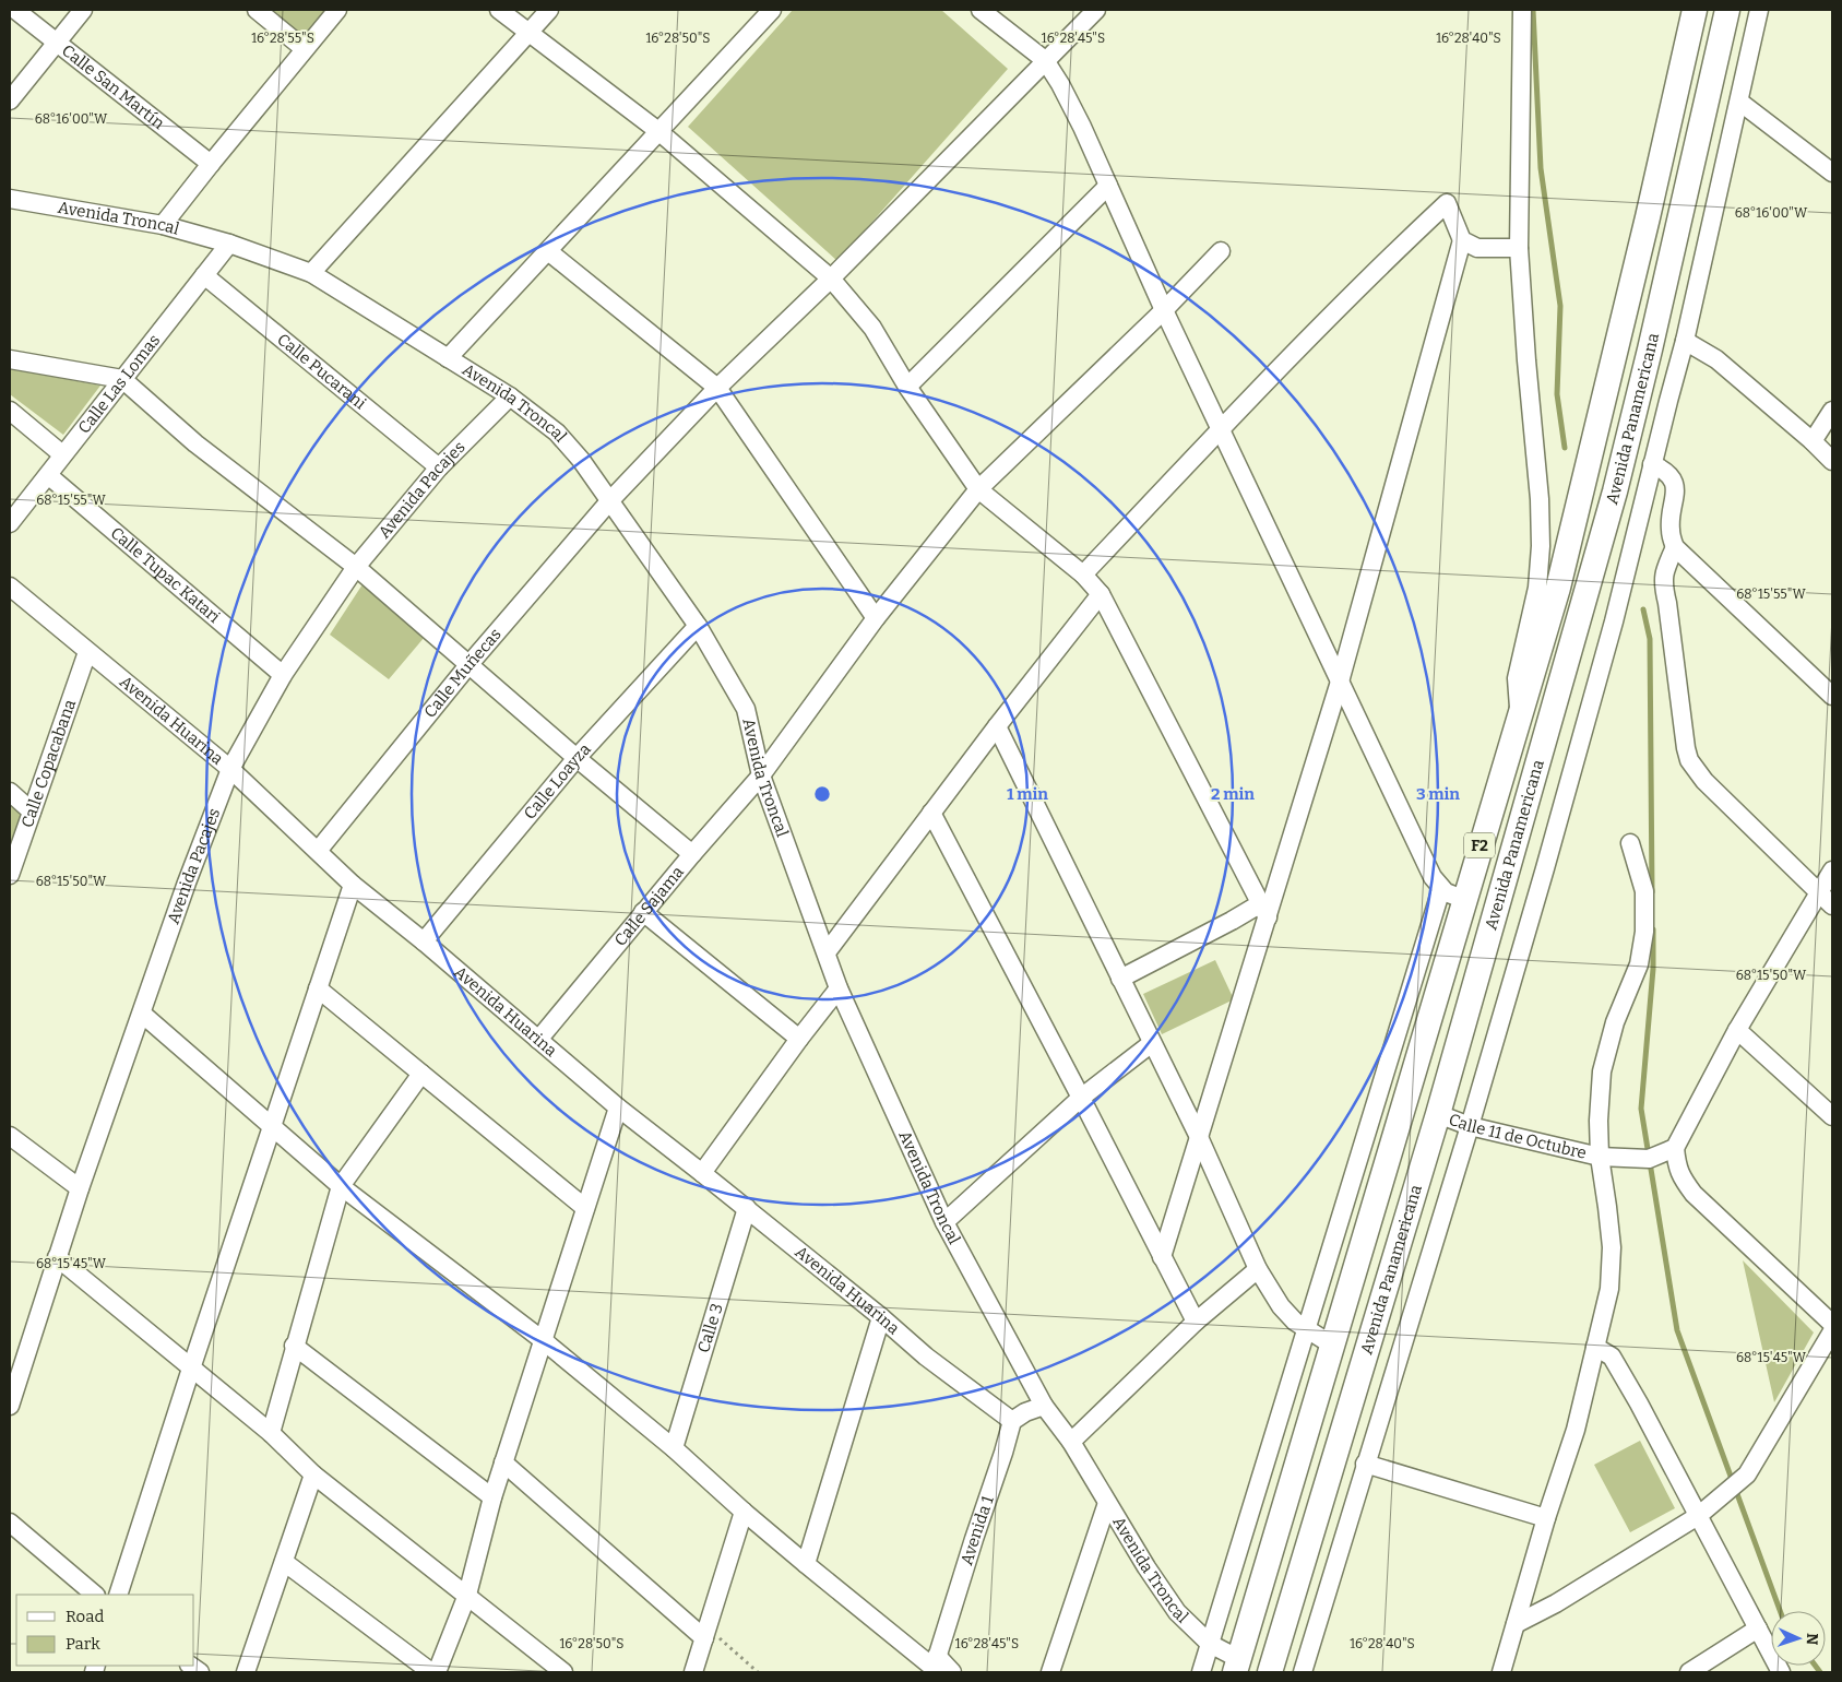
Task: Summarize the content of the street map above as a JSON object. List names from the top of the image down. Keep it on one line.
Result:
{"streets":{"highway":["Avenida Panamericana","F2"],"street":["Calle San Martín","Avenida Troncal","Calle Pucarani","Calle Las Lomas","Avenida Pacajes","Calle Tupac Katari","Calle Muñecas","Avenida Huarina","Calle Copacabana","Calle Loayza","Calle Sajama","Calle 11 de Octubre","Calle 3","Avenida 1"]},"crossings":[["Avenida Troncal","Calle Las Lomas"],["Avenida Troncal","Avenida Panamericana"],["Avenida Troncal","Avenida Pacajes"],["Avenida Troncal","Calle Muñecas"],["Avenida Troncal","Calle Loayza"],["Avenida Troncal","Calle Sajama"],["Calle Pucarani","Calle Las Lomas"],["Calle Pucarani","Avenida Pacajes"],["Calle Las Lomas","Calle Tupac Katari"],["Avenida Panamericana","Calle 11 de Octubre"],["Avenida Pacajes","Calle Tupac Katari"],["Avenida Pacajes","Avenida Huarina"],["Calle Muñecas","Avenida Huarina"],["Avenida Huarina","Calle Copacabana"],["Avenida Huarina","Calle Loayza"],["Avenida Huarina","Calle Sajama"],["Avenida Huarina","Calle 3"],["Avenida Huarina","Avenida 1"]],"legend":["Road","Park"],"north":"right","coordinates":["16°28'55\"S","16°28'50\"S","16°28'45\"S","16°28'40\"S","68°16'00\"W","68°15'55\"W","68°15'50\"W","68°15'45\"W"],"rings":["1 min","2 min","3 min"]}
